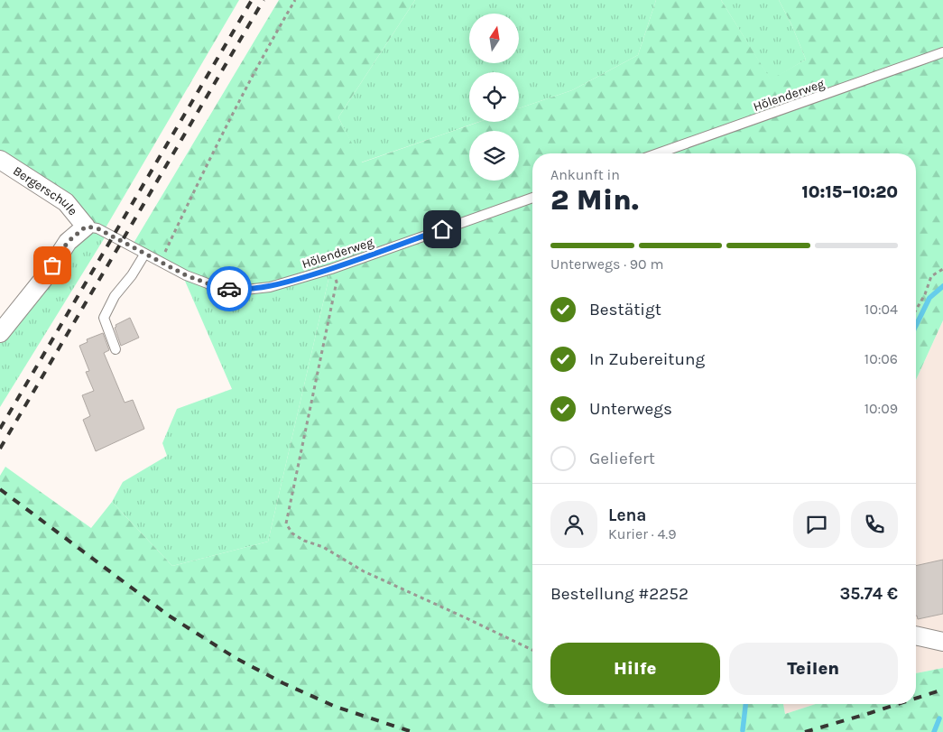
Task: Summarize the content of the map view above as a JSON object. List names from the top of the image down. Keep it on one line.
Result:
{"streets":{"street":["Bergerschule"],"lane":["Hölenderweg"]},"crossings":[["Hölenderweg","Bergerschule"]],"north":"top","page":{"heading":["2 Min.","Ankunft in","10:15–10:20"],"panel":["Lena","Kurier · 4.9","Bestellung #2252","35.74 €"],"bar":"Unterwegs · 90 m","list":[["Bestätigt","10:04"],["In Zubereitung","10:06"],["Unterwegs","10:09"],"Geliefert"],"buttons":["Hilfe","Teilen"]}}
